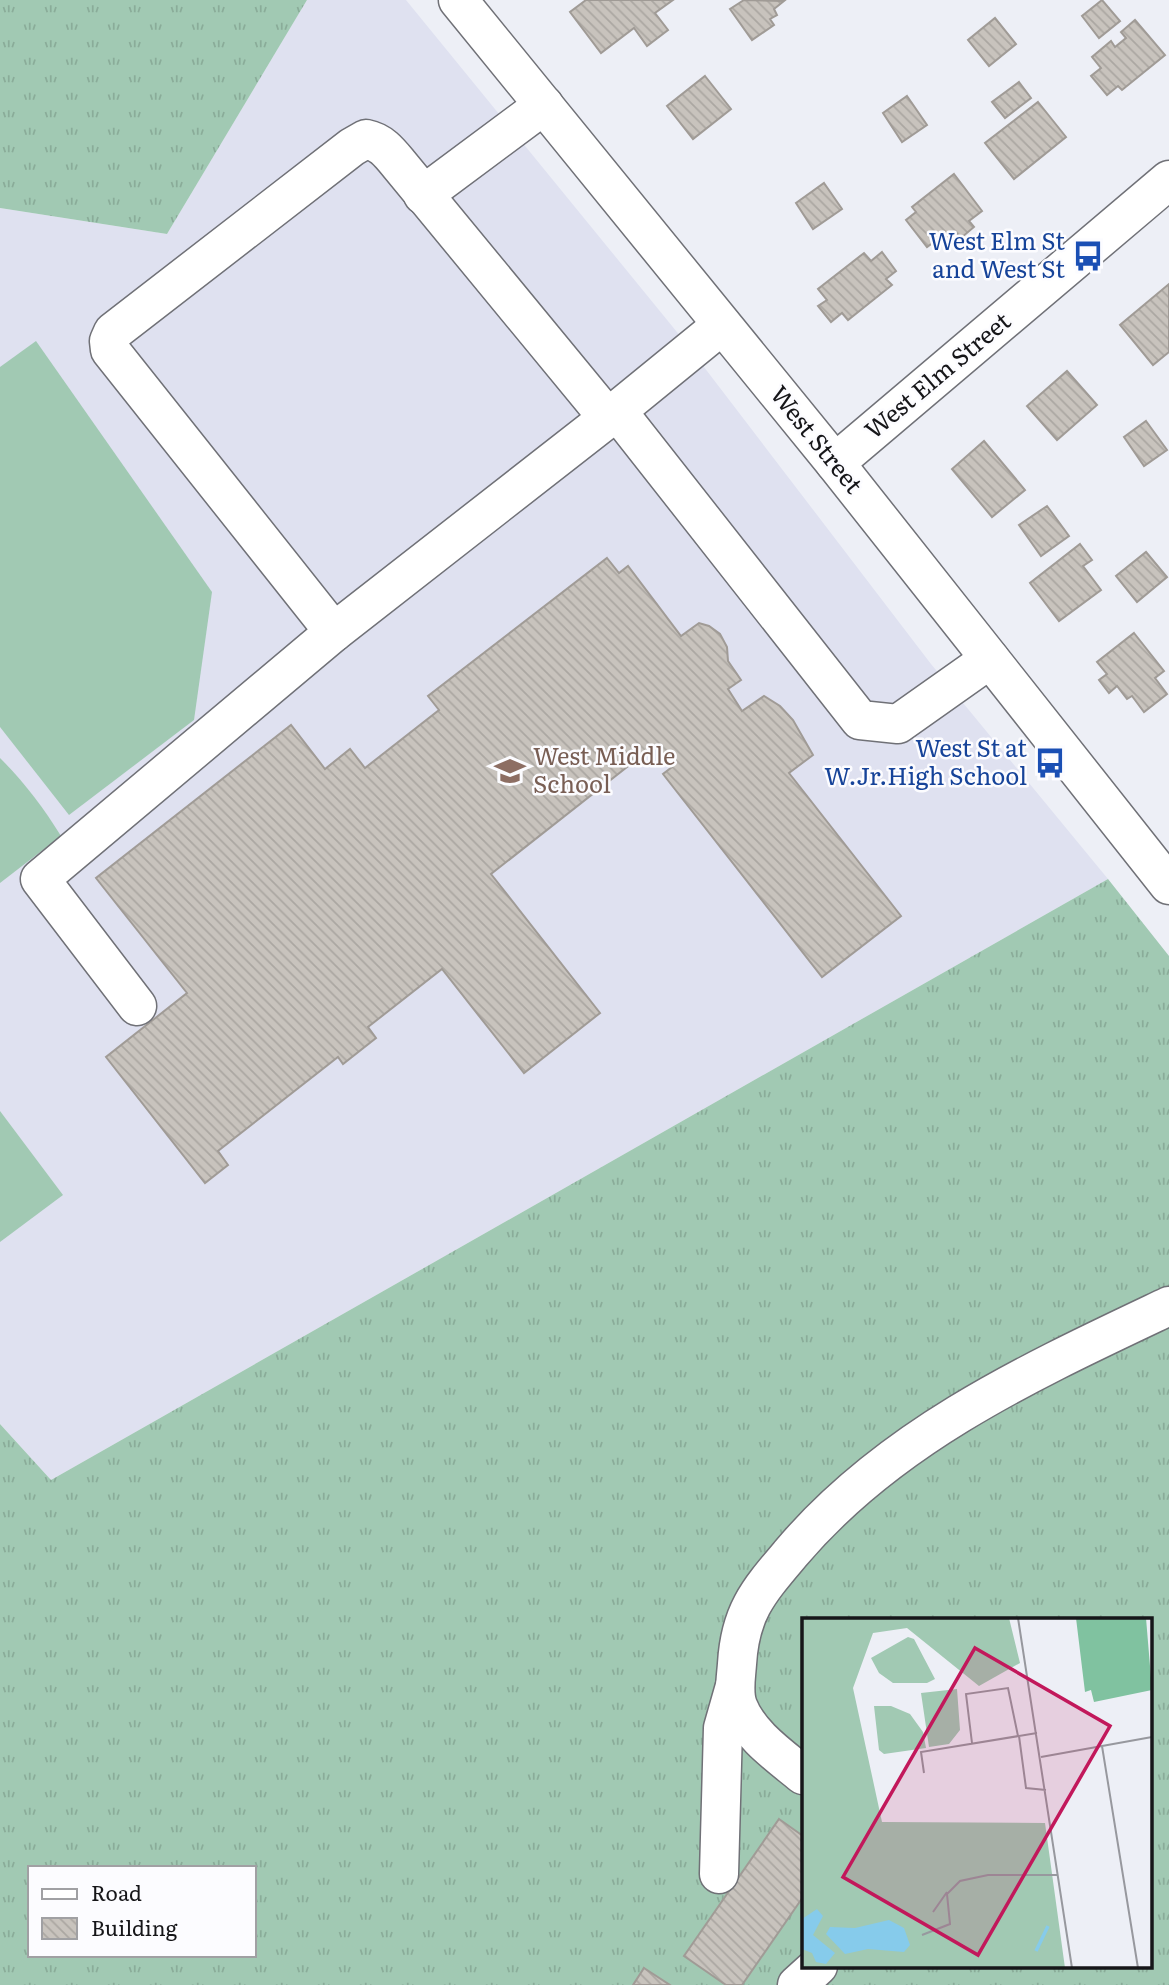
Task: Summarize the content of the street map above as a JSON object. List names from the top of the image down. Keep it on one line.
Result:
{"streets":{"street":["West Elm Street","West Street"]},"crossings":[["West Elm Street","West Street"]],"places":{"bus stop":["West Elm St and West St","West St at W.Jr.High School"],"school or university":["West Middle School"]},"legend":["Road","Building"]}
